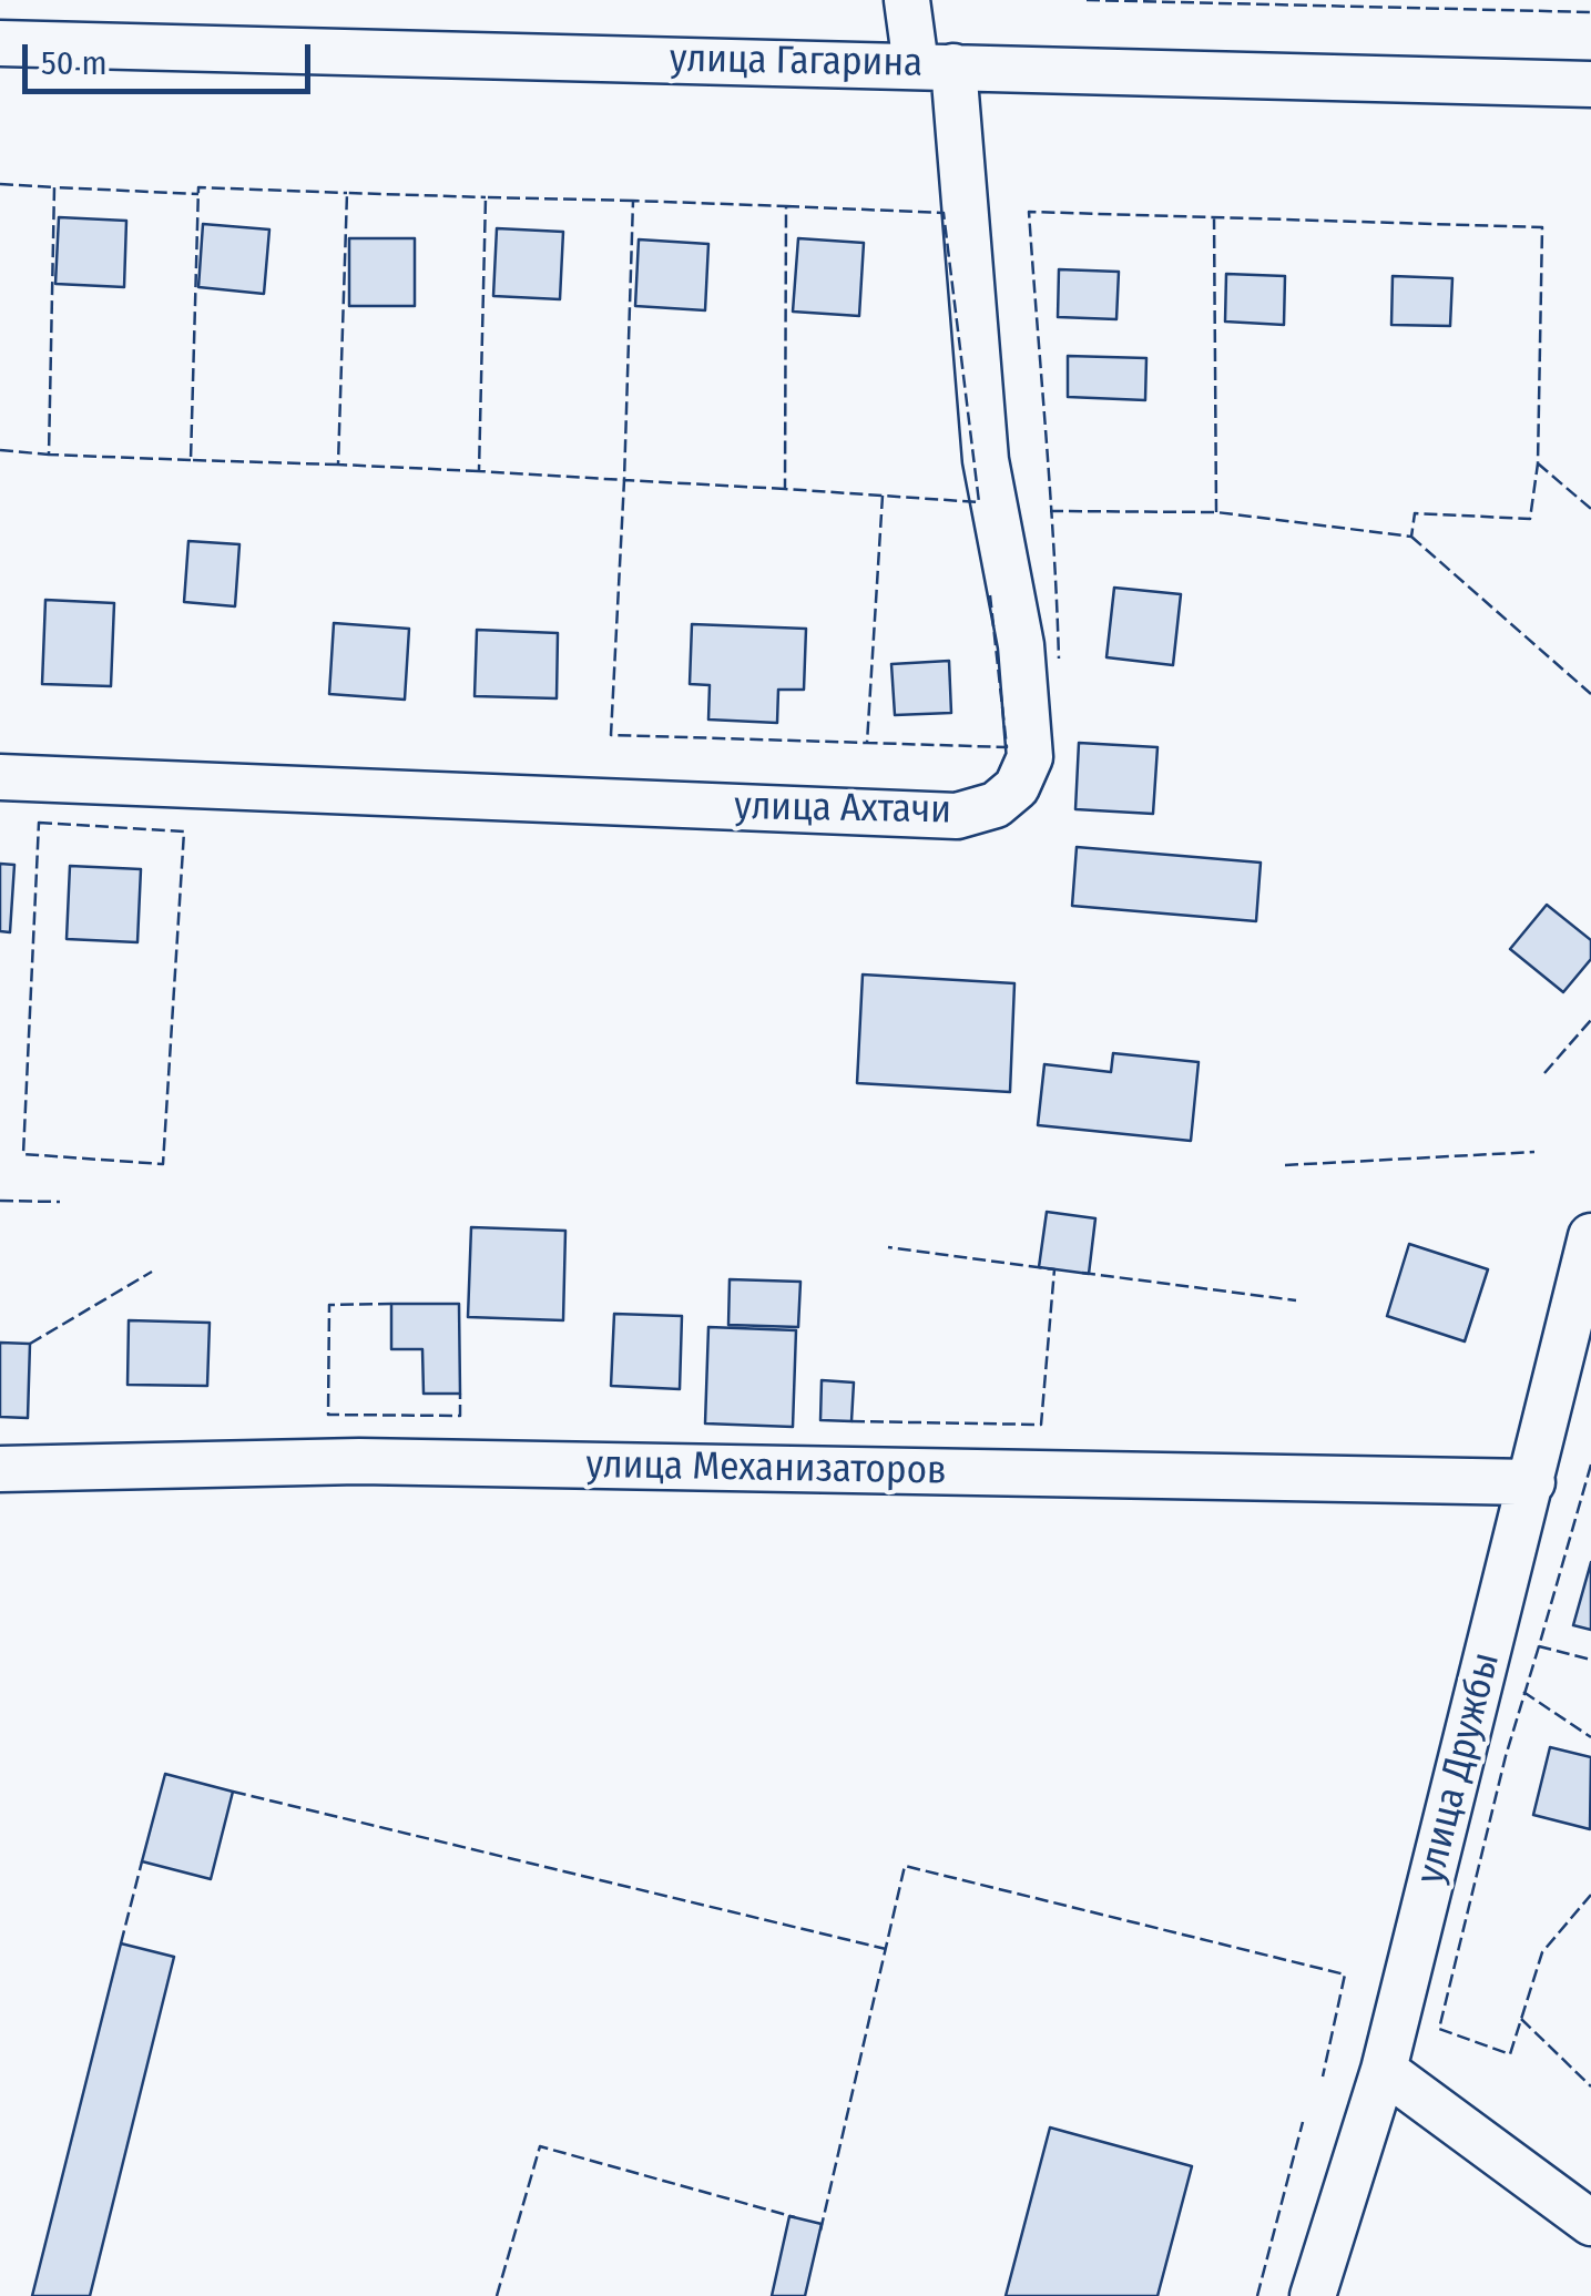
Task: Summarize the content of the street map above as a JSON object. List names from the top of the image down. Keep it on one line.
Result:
{"streets":{"street":["улица Гагарина","улица Ахтачи","улица Механизаторов","улица Дружбы"]},"crossings":[["улица Гагарина","улица Ахтачи"],["улица Механизаторов","улица Дружбы"]],"scale_bar":"50 m"}
